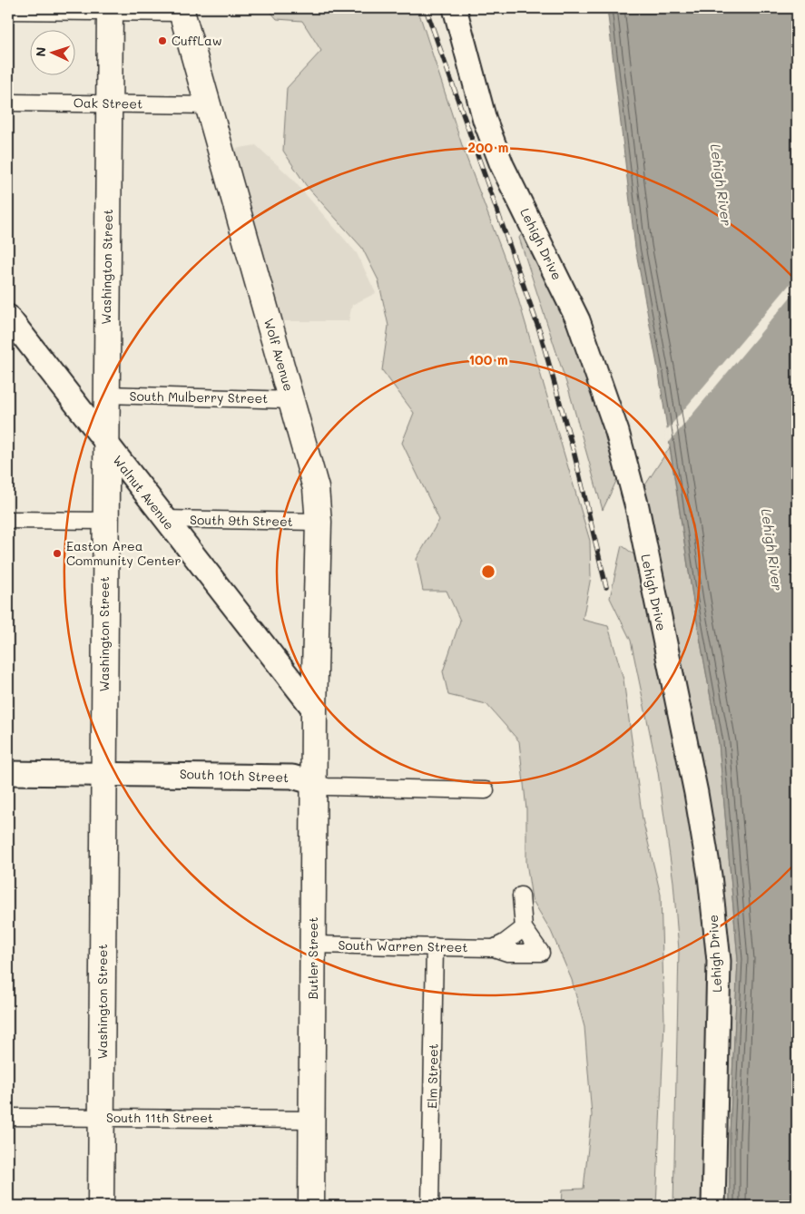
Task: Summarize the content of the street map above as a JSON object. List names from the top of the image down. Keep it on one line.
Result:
{"streets":{"main road":["Washington Street","Wolf Avenue","Butler Street"],"street":["Oak Street","Lehigh Drive","South Mulberry Street","Walnut Avenue","South 9th Street","South 10th Street","South Warren Street","Elm Street","South 11th Street"]},"crossings":[["Oak Street","Washington Street"],["Oak Street","Wolf Avenue"],["Washington Street","South Mulberry Street"],["Washington Street","Walnut Avenue"],["Washington Street","South 10th Street"],["Washington Street","South 11th Street"],["Wolf Avenue","South Mulberry Street"],["Wolf Avenue","Walnut Avenue"],["Wolf Avenue","South 9th Street"],["Wolf Avenue","Butler Street"],["Walnut Avenue","South 9th Street"],["Walnut Avenue","Butler Street"],["South 10th Street","Butler Street"],["South Warren Street","Butler Street"],["South Warren Street","Elm Street"],["Butler Street","South 11th Street"]],"water":["Lehigh River"],"places":["CuffLaw","Easton Area Community Center"],"north":"left","rings":["200 m","100 m"]}
